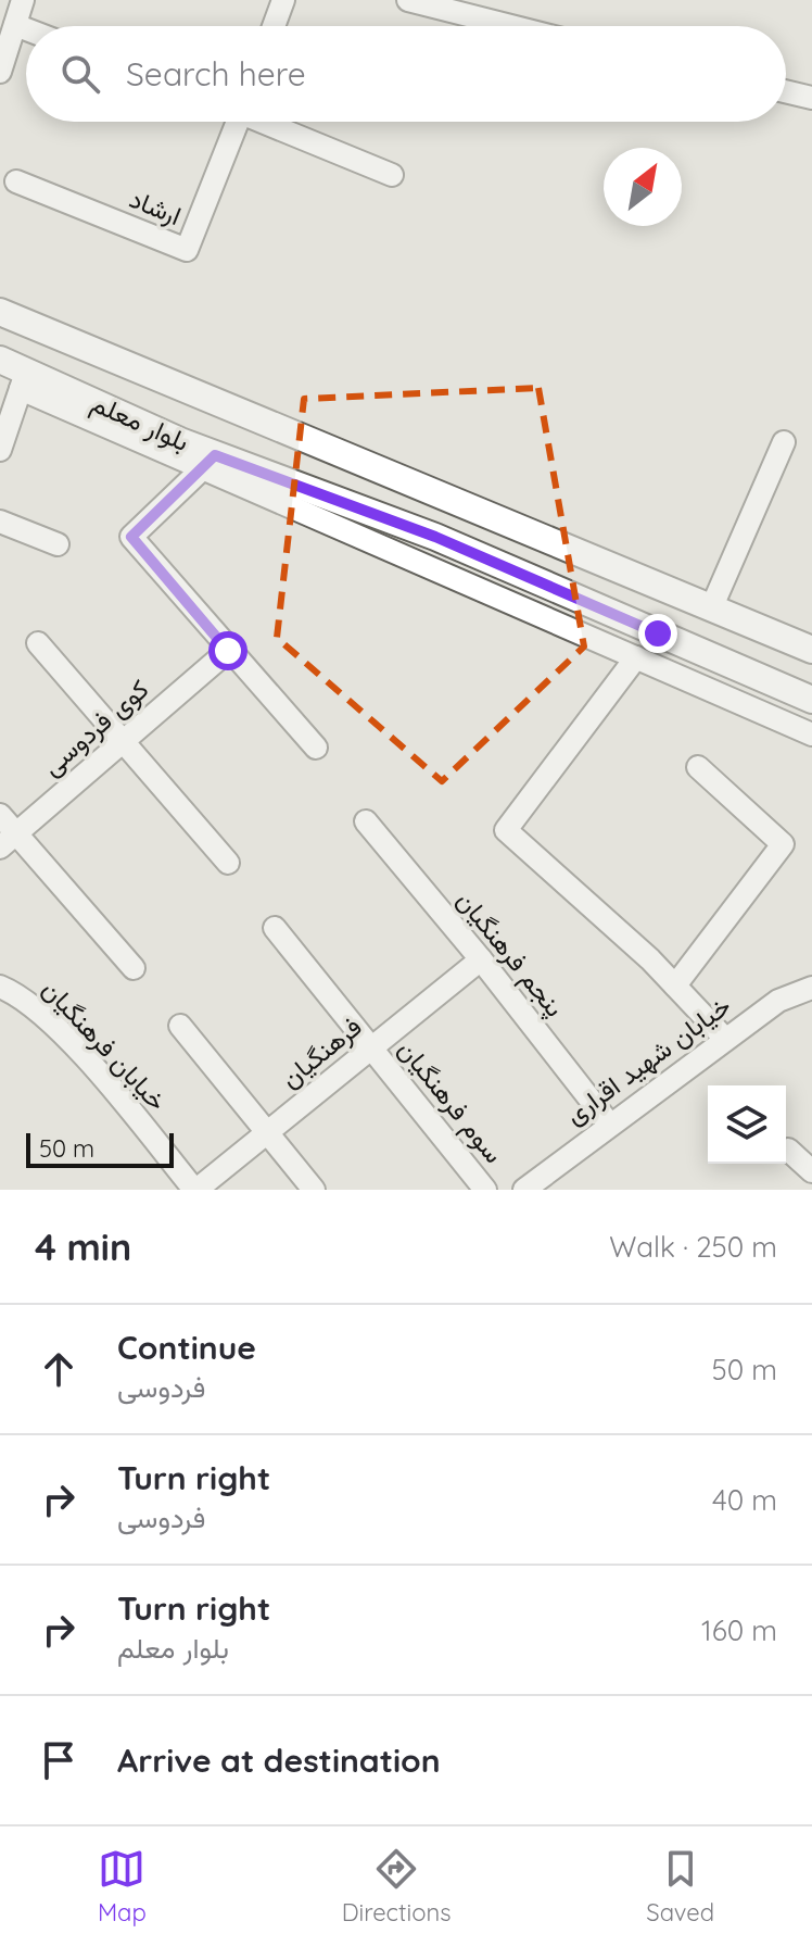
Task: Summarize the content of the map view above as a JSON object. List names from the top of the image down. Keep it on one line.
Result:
{"streets":{"main road":["بلوار معلم"],"street":["ارشاد","کوی فردوسی","پنجم فرهنگیان","خیابان فرهنگیان","فرهنگیان","خیابان شهید اقراری","سوم فرهنگیان"]},"crossings":[["پنجم فرهنگیان","فرهنگیان"],["پنجم فرهنگیان","خیابان شهید اقراری"],["خیابان فرهنگیان","فرهنگیان"],["فرهنگیان","سوم فرهنگیان"]],"scale_bar":"50 m","north":"top right","page":{"search":"Search here","scale":"50 m","heading":["4 min","Walk · 250 m"],"list":[["Continue","فردوسی","50 m"],["Turn right","فردوسی","40 m"],["Turn right","بلوار معلم","160 m"],"Arrive at destination"],"nav":["Map","Directions","Saved"]}}
